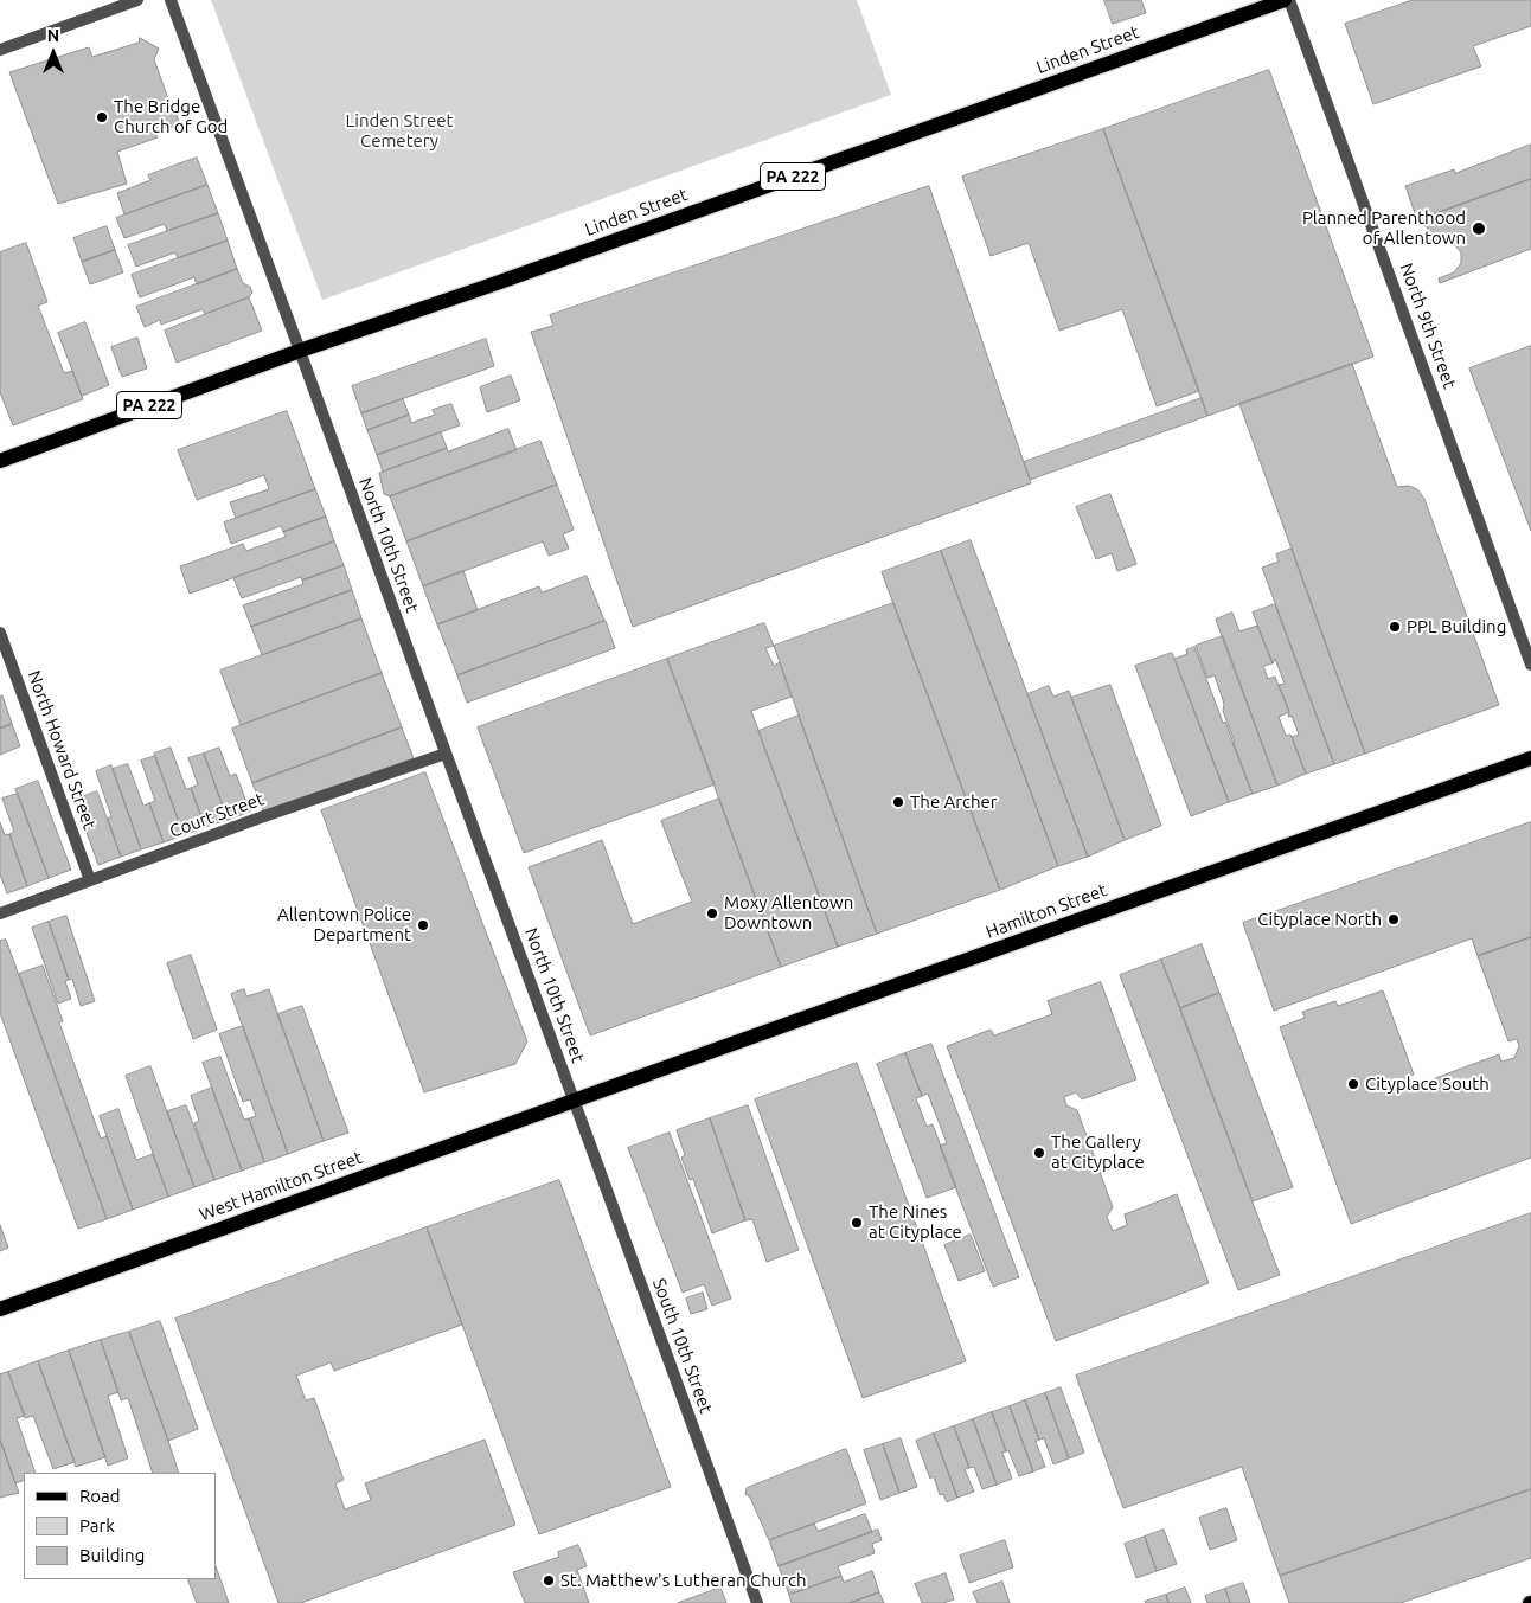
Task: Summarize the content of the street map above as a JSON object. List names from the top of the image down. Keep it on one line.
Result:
{"streets":{"main road":["Linden Street","PA 222","Hamilton Street","West Hamilton Street"],"street":["North 9th Street","North 10th Street","North Howard Street","Court Street","South 10th Street"]},"crossings":[["Linden Street","North 10th Street"],["North 10th Street","Court Street"],["North 10th Street","Hamilton Street"],["North 10th Street","West Hamilton Street"],["North 10th Street","South 10th Street"],["North Howard Street","Court Street"],["Hamilton Street","West Hamilton Street"],["Hamilton Street","South 10th Street"],["West Hamilton Street","South 10th Street"]],"parks":["Linden Street Cemetery"],"places":["The Bridge Church of God","Planned Parenthood of Allentown","PPL Building","The Archer","Moxy Allentown Downtown","Cityplace North","Allentown Police Department","Cityplace South","The Gallery at Cityplace","The Nines at Cityplace","St. Matthew's Lutheran Church"],"legend":["Road","Park","Building"],"north":"top"}
